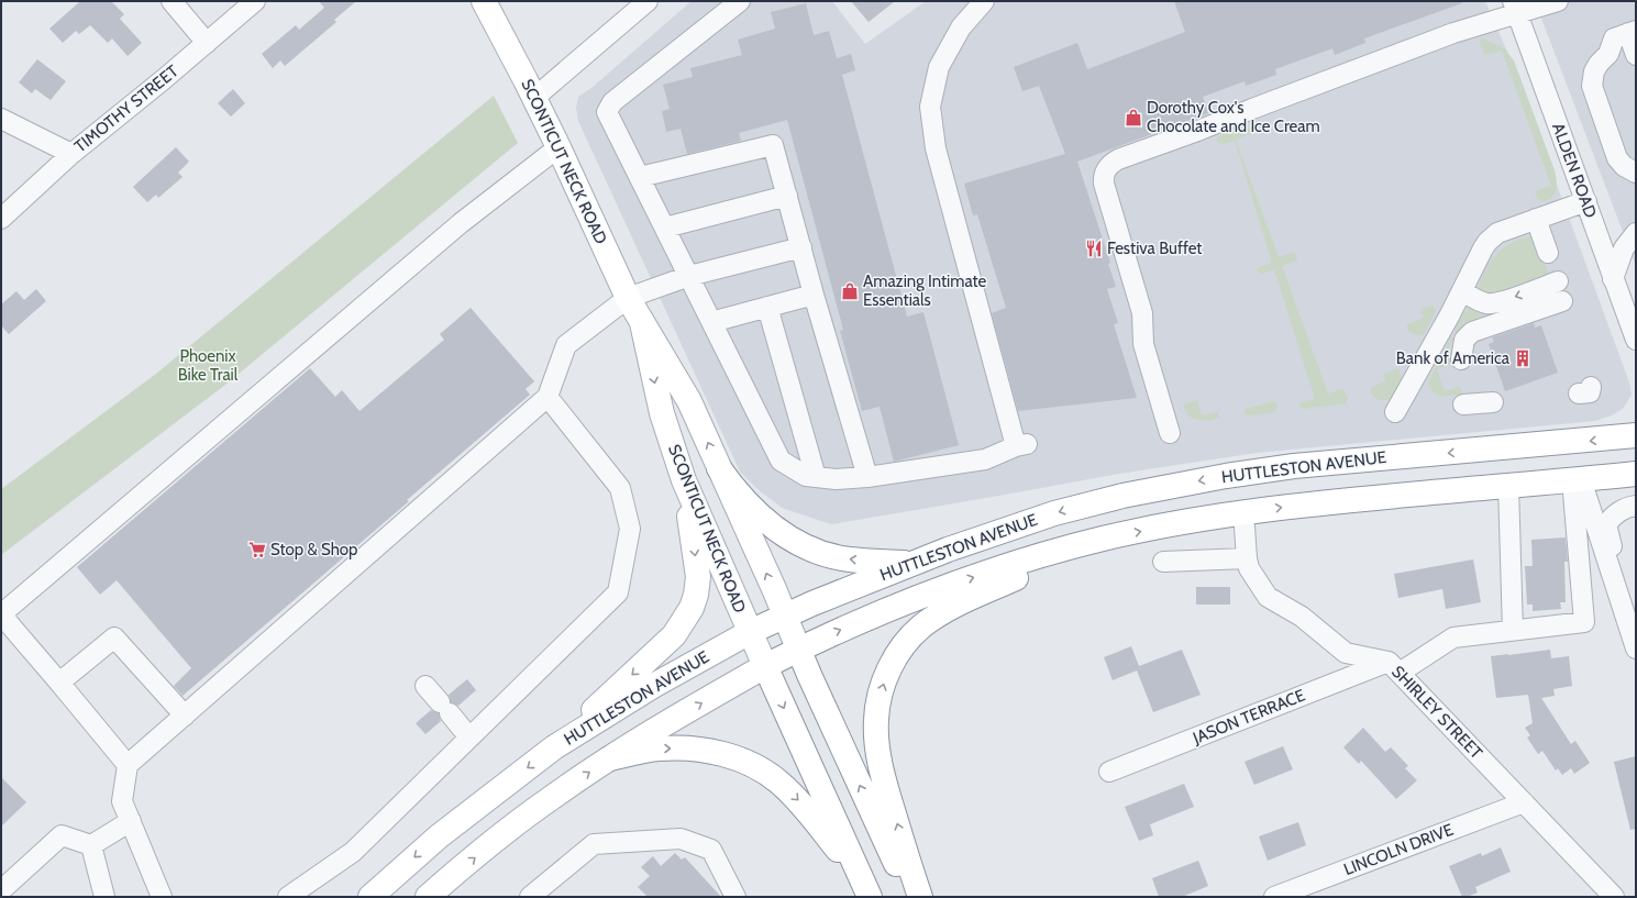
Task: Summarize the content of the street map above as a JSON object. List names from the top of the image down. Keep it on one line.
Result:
{"streets":{"main road":["SCONTICUT NECK ROAD","HUTTLESTON AVENUE"],"street":["TIMOTHY STREET","ALDEN ROAD","SHIRLEY STREET","JASON TERRACE","LINCOLN DRIVE"]},"crossings":[["SCONTICUT NECK ROAD","HUTTLESTON AVENUE"],["HUTTLESTON AVENUE","SHIRLEY STREET"],["HUTTLESTON AVENUE","JASON TERRACE"],["SHIRLEY STREET","JASON TERRACE"],["SHIRLEY STREET","LINCOLN DRIVE"]],"parks":["Phoenix Bike Trail"],"places":{"shop":["Dorothy Cox's Chocolate and Ice Cream","Amazing Intimate Essentials"],"restaurant":["Festiva Buffet"],"building":["Bank of America"],"supermarket":["Stop & Shop"]}}
